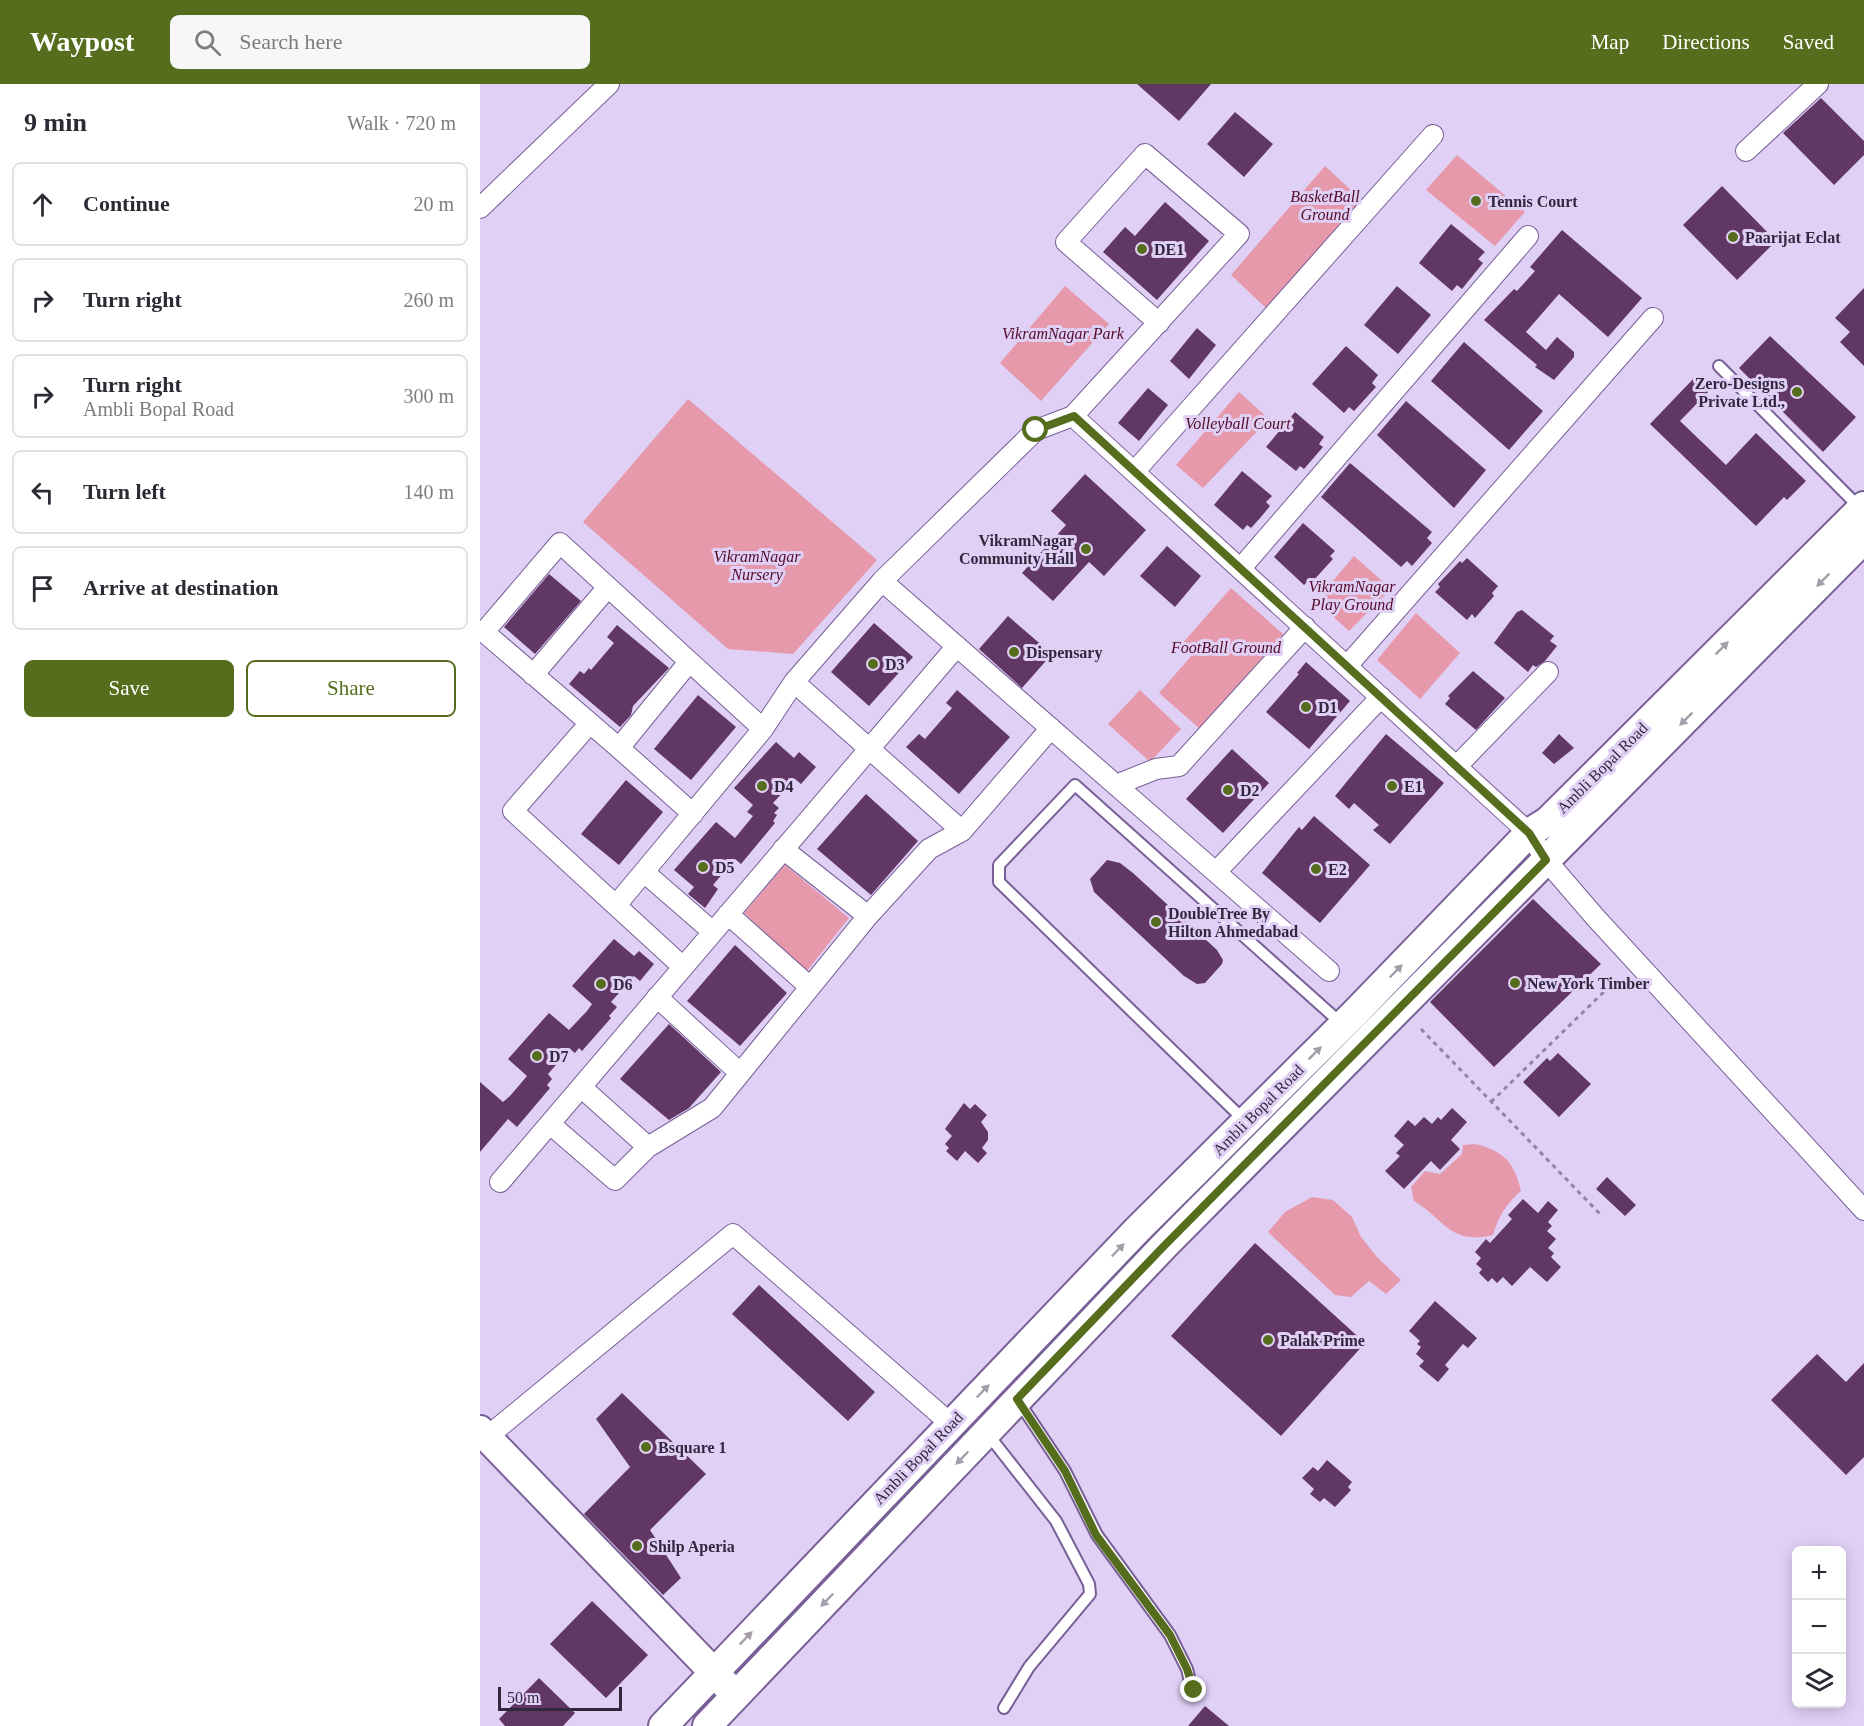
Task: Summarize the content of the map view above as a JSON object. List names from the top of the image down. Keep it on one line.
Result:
{"streets":{"street":["Ambli Bopal Road"]},"parks":["BasketBall Ground","VikramNagar Park","Volleyball Court","VikramNagar Nursery","VikramNagar Play Ground","FootBall Ground"],"places":["Tennis Court","Paarijat Eclat","DE1","Zero-Designs Private Ltd.,","VikramNagar Community Hall","Dispensary","D3","D1","D4","E1","D2","D5","E2","DoubleTree By Hilton Ahmedabad","New York Timber","D6","D7","Palak Prime","Bsquare 1","Shilp Aperia"],"scale_bar":"50 m","page":{"header":"Waypost","search":"Search here","nav":["Map","Directions","Saved"],"heading":["9 min","Walk · 720 m"],"list":[["Continue","20 m"],["Turn right","260 m"],["Turn right","Ambli Bopal Road","300 m"],["Turn left","140 m"],"Arrive at destination"],"buttons":["Save","Share"],"map_buttons":["+","−"],"scale":"50 m"}}
